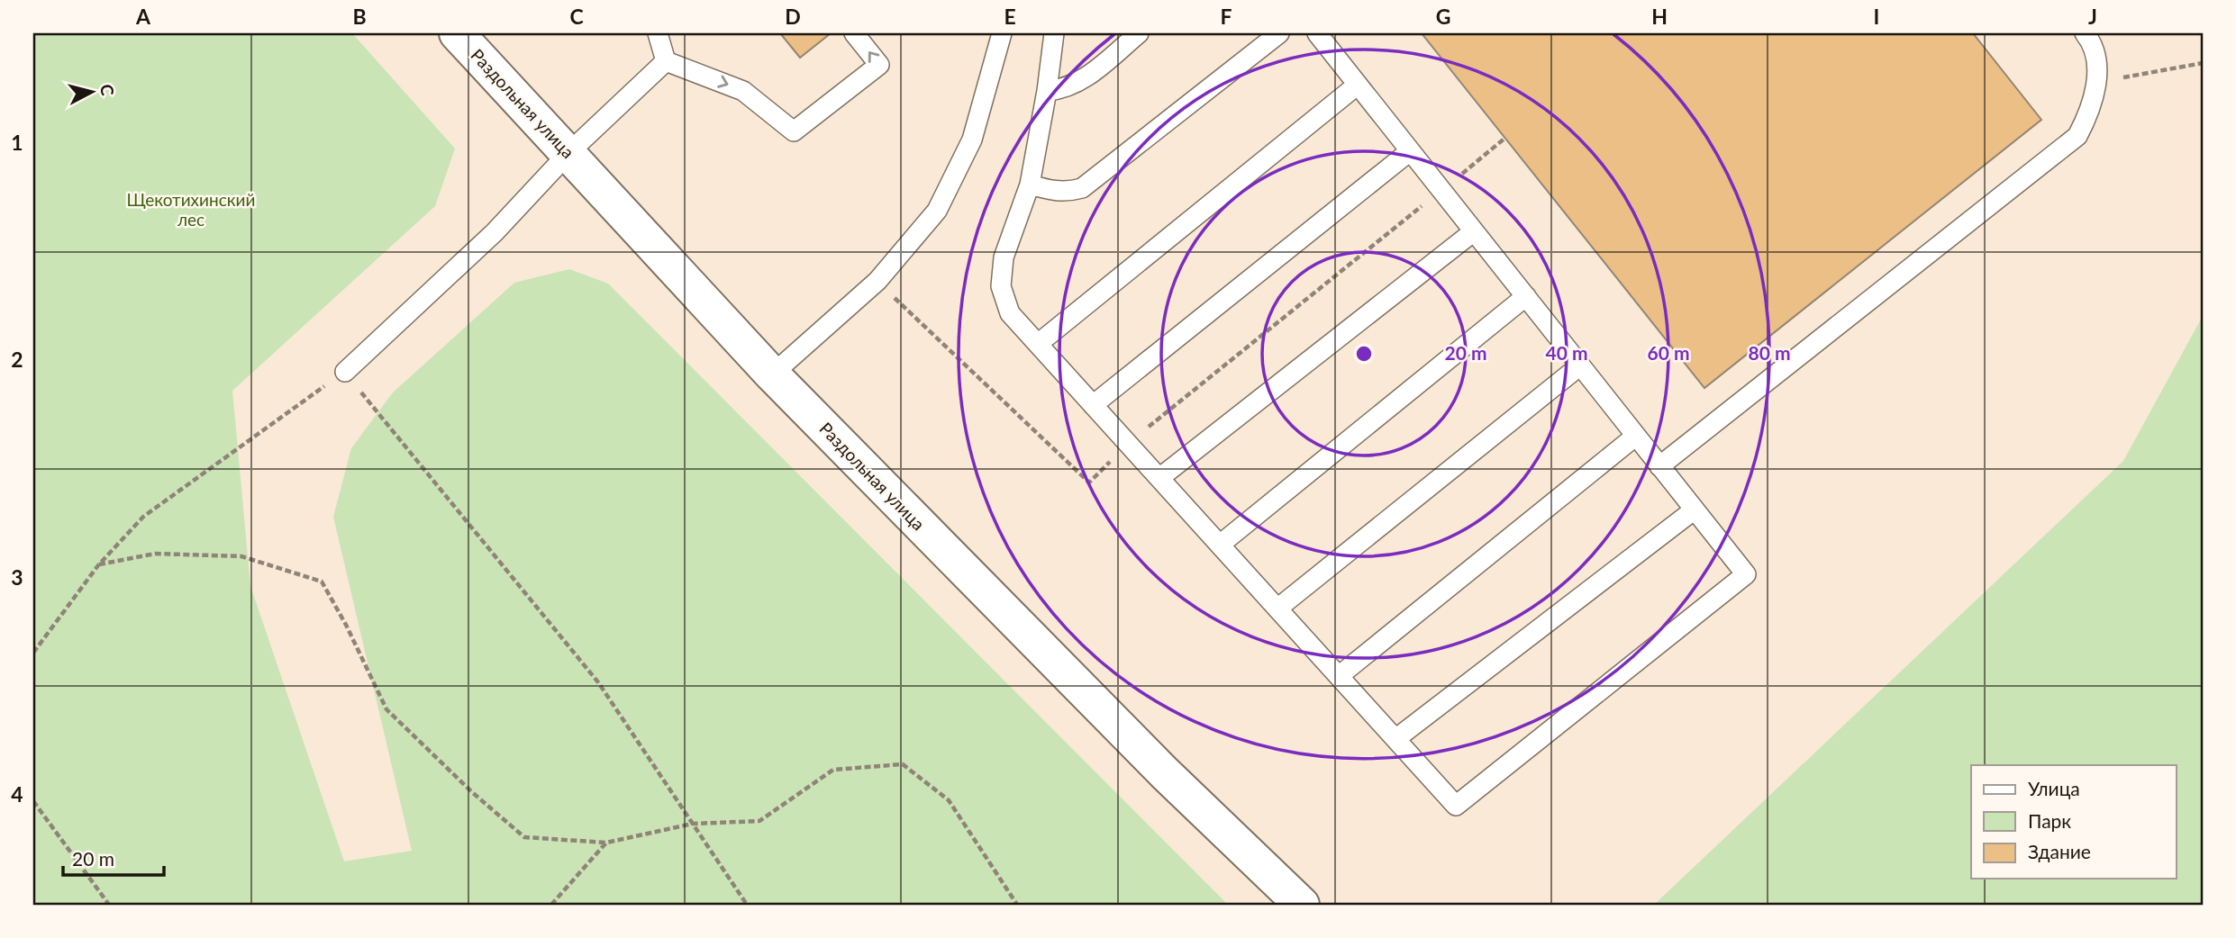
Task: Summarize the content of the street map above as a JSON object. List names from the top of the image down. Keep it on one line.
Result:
{"streets":{"main road":["Раздольная улица"]},"parks":["Щекотихинский лес"],"legend":["Улица","Парк","Здание"],"scale_bar":"20 m","north":"right","grid":{"columns":["A","B","C","D","E","F","G","H","I","J"],"rows":["1","2","3","4"]},"rings":["20 m","40 m","60 m","80 m"]}
